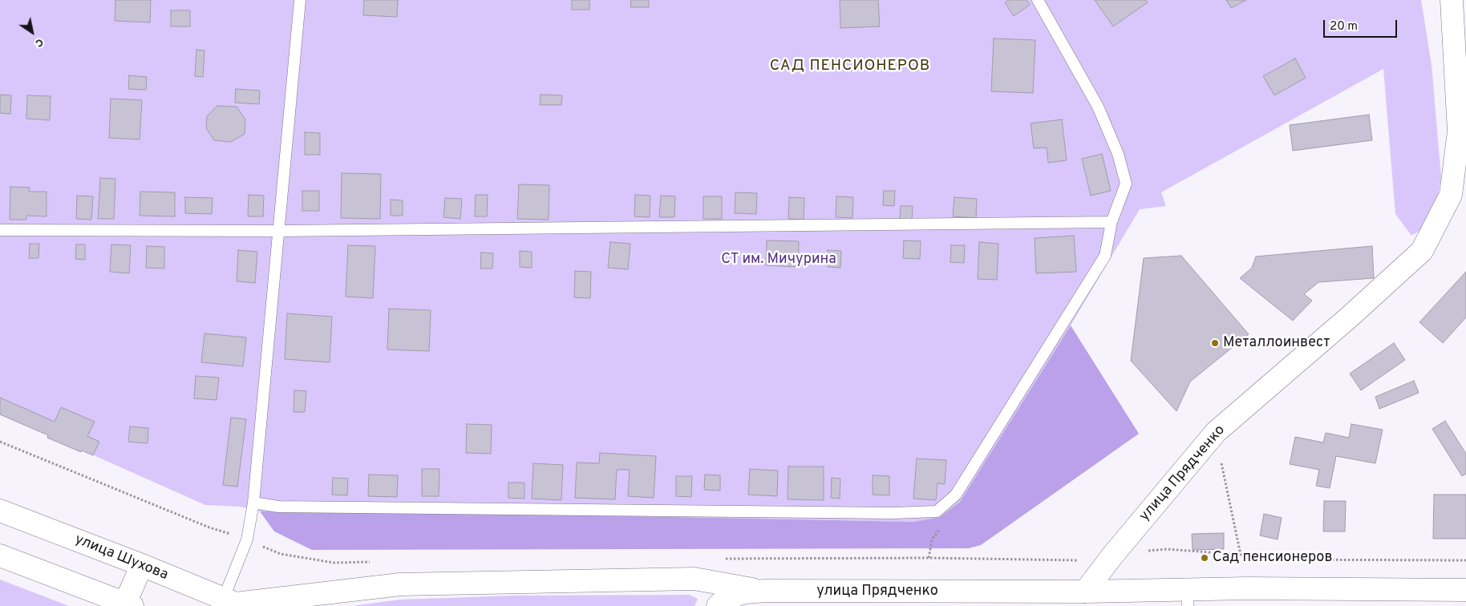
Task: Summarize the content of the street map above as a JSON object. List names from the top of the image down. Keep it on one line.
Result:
{"streets":{"main road":["улица Прядченко","улица Шухова"]},"districts":["САД ПЕНСИОНЕРОВ"],"parks":["СТ им. Мичурина"],"places":["Металлоинвест","Сад пенсионеров"],"scale_bar":"20 m","north":"bottom right"}
